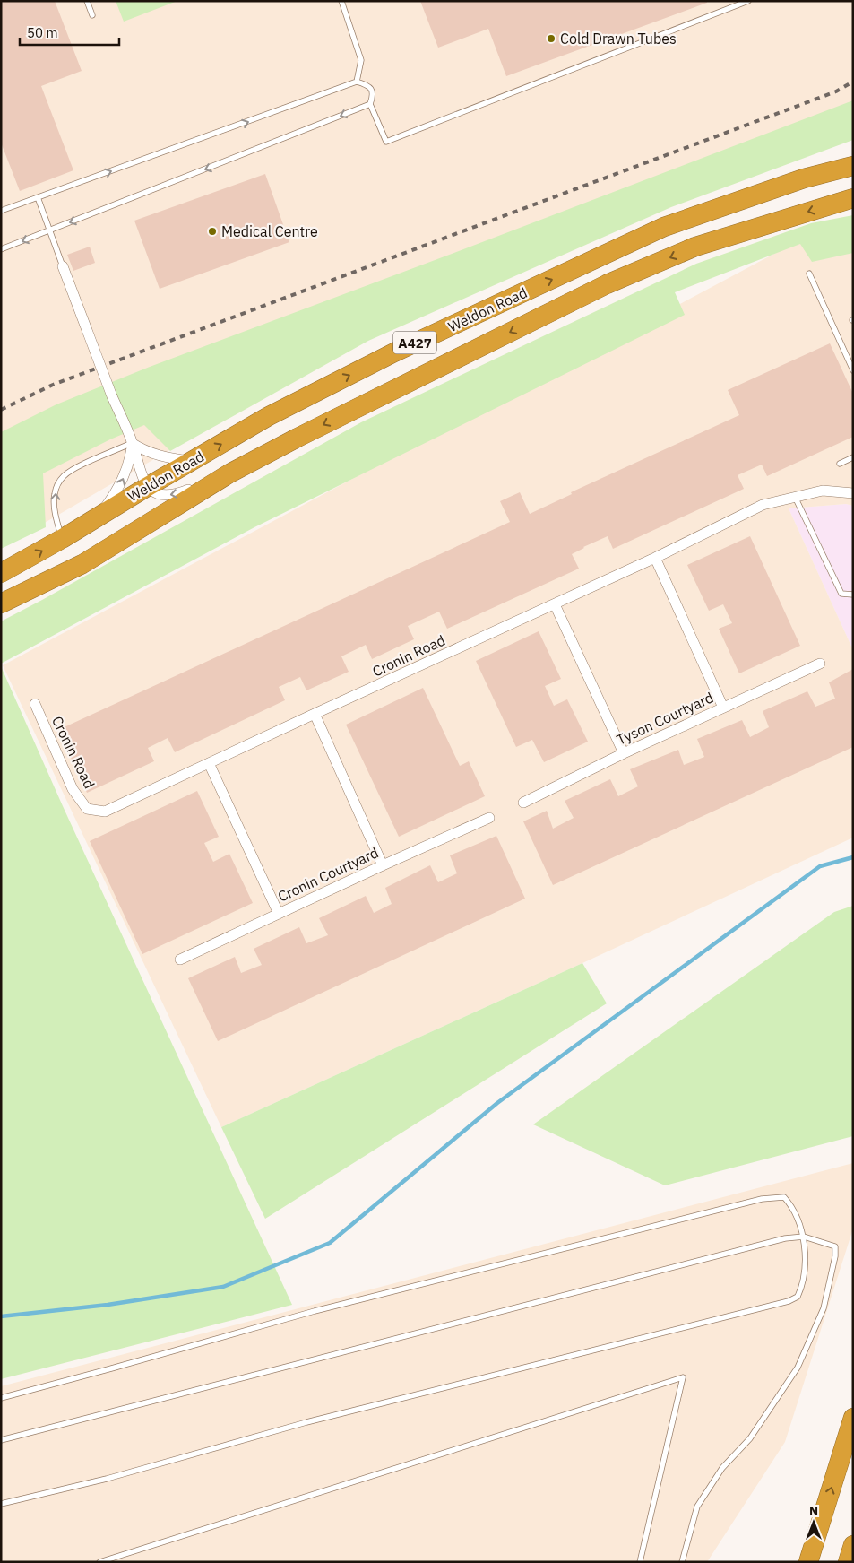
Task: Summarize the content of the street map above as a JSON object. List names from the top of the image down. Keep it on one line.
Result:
{"streets":{"highway":["Weldon Road","A427"],"street":["Cronin Road","Tyson Courtyard","Cronin Courtyard"]},"places":["Cold Drawn Tubes","Medical Centre"],"scale_bar":"50 m","north":"top"}
